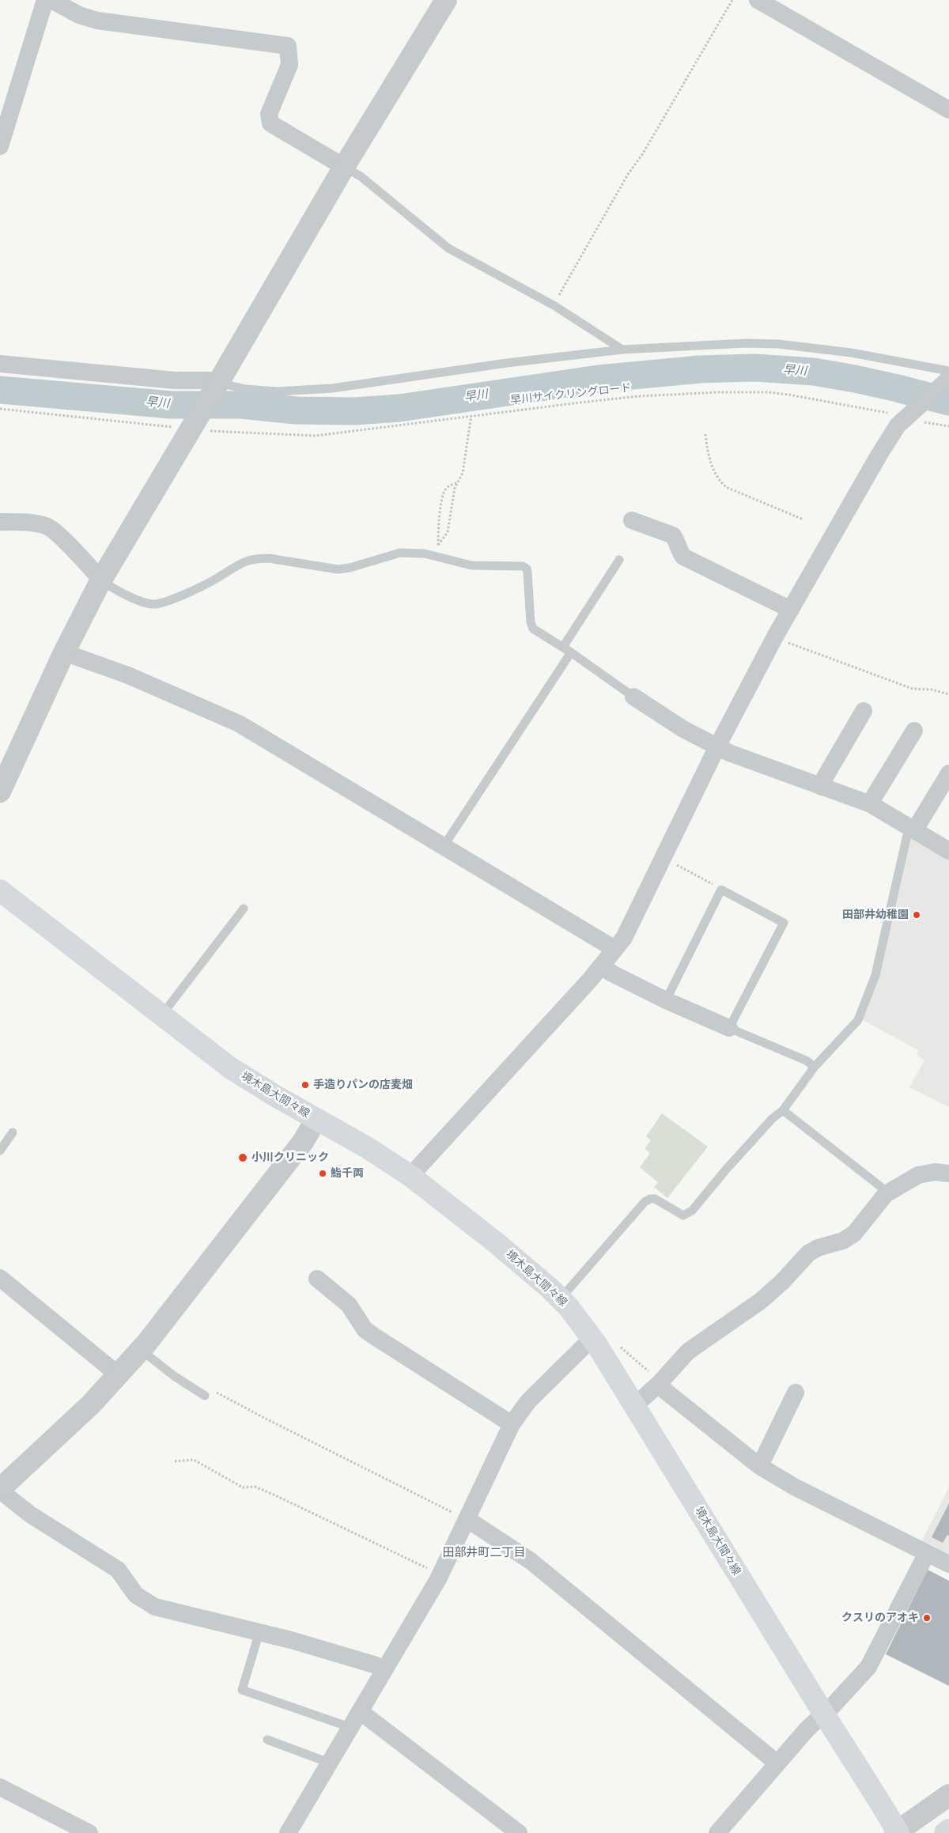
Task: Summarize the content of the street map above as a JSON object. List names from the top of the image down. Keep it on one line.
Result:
{"streets":{"main road":["境木島大間々線"],"path":["早川サイクリングロード"]},"districts":["田部井町二丁目"],"water":["早川"],"places":["田部井幼稚園","手造りパンの店麦畑","小川クリニック","鮨千両","クスリのアオキ"]}
